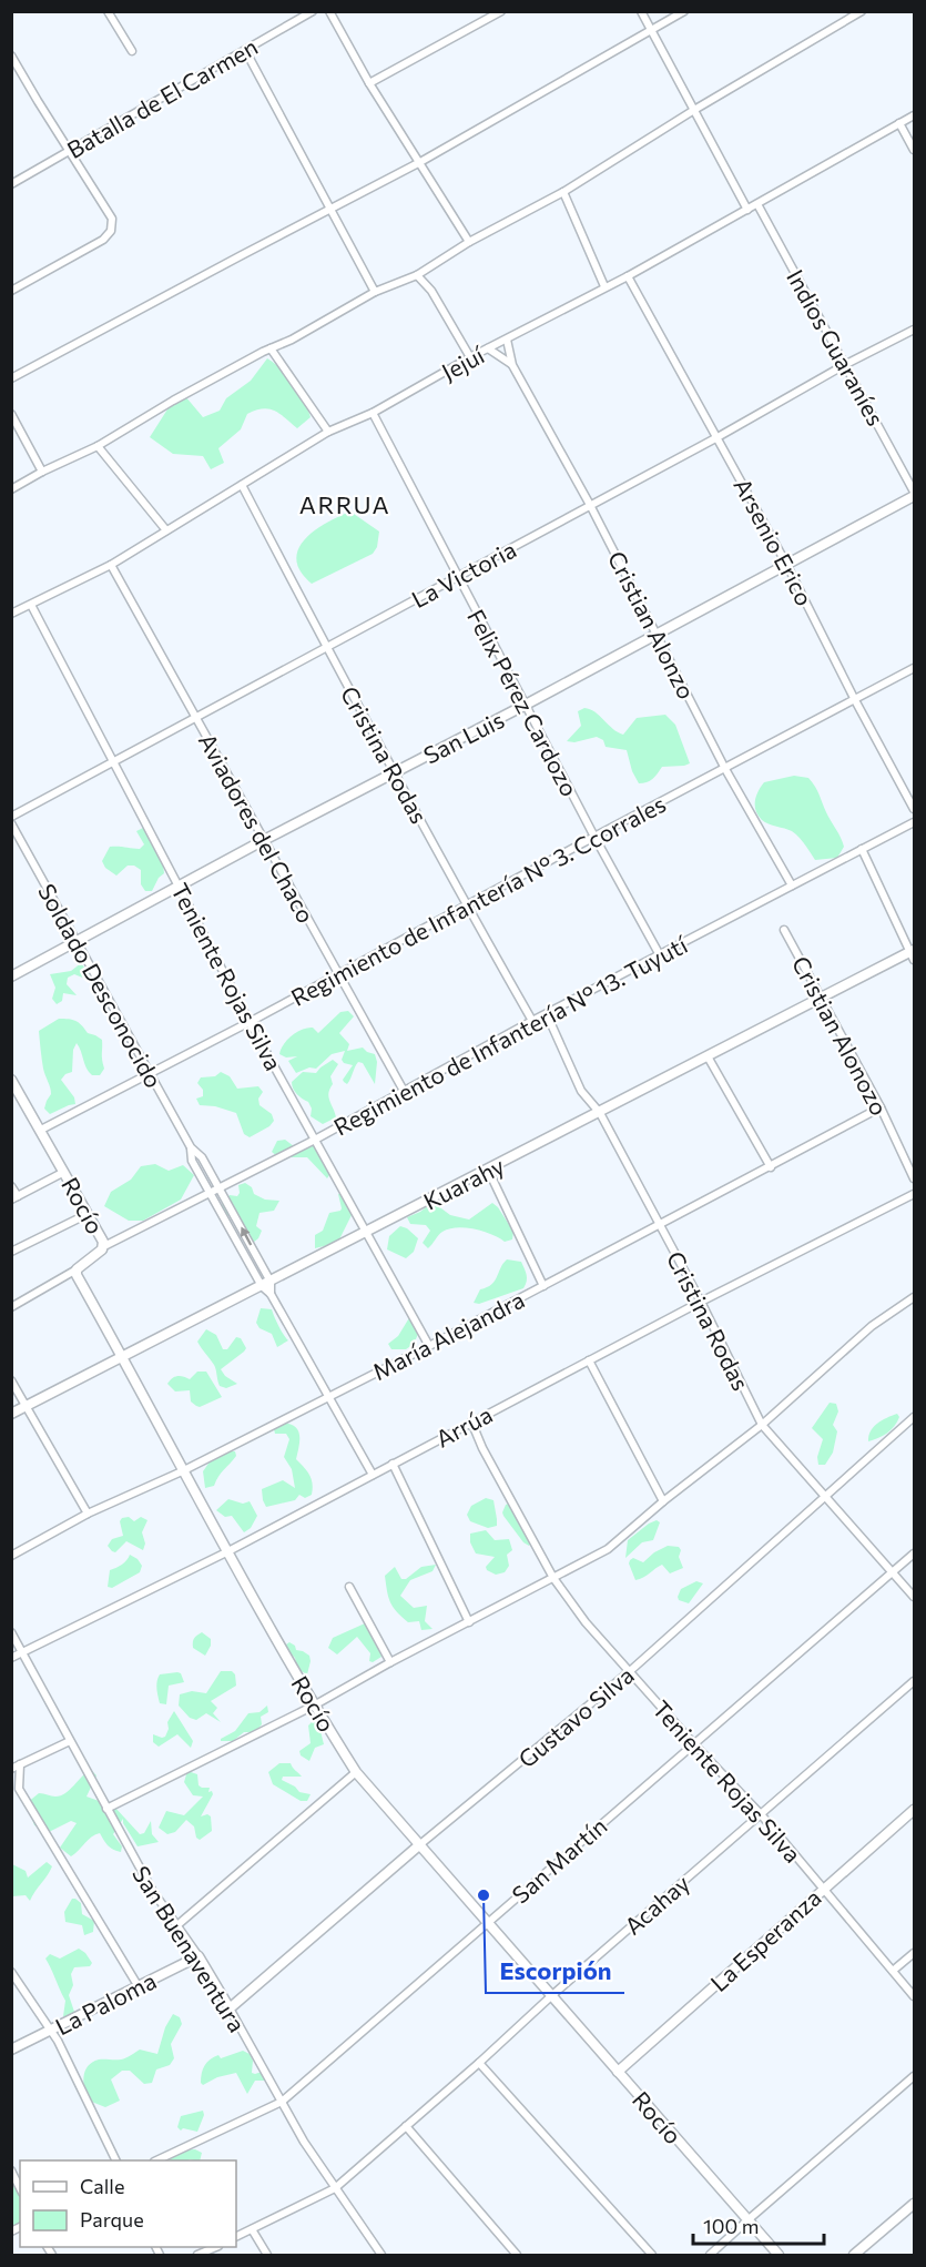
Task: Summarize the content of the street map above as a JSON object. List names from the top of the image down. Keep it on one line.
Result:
{"streets":{"street":["Batalla de El Carmen","Indios Guaraníes","Jejuí","Arsenio Erico","La Victoria","Cristian Alonzo","Felix Pérez Cardozo","San Luis","Cristina Rodas","Aviadores del Chaco","Regimiento de Infantería N° 3. Ccorrales","Teniente Rojas Silva","Soldado Desconocido","Regimiento de Infantería N° 13. Tuyutí","Cristian Alonozo","Kuarahy","Rocío","María Alejandra","Arrúa","Gustavo Silva","San Martín","Acahay","La Esperanza","San Buenaventura","La Paloma"]},"crossings":[["Indios Guaraníes","Jejuí"],["Indios Guaraníes","La Victoria"],["Indios Guaraníes","San Luis"],["Jejuí","Arsenio Erico"],["Jejuí","Cristian Alonzo"],["Jejuí","Felix Pérez Cardozo"],["Jejuí","Cristina Rodas"],["Jejuí","Aviadores del Chaco"],["Jejuí","Teniente Rojas Silva"],["Arsenio Erico","La Victoria"],["Arsenio Erico","San Luis"],["Arsenio Erico","Regimiento de Infantería N° 3. Ccorrales"],["La Victoria","Cristian Alonzo"],["La Victoria","Felix Pérez Cardozo"],["La Victoria","Cristina Rodas"],["La Victoria","Aviadores del Chaco"],["La Victoria","Teniente Rojas Silva"],["Cristian Alonzo","San Luis"],["Cristian Alonzo","Regimiento de Infantería N° 3. Ccorrales"],["Cristian Alonzo","Regimiento de Infantería N° 13. Tuyutí"],["Felix Pérez Cardozo","San Luis"],["Felix Pérez Cardozo","Regimiento de Infantería N° 3. Ccorrales"],["Felix Pérez Cardozo","Regimiento de Infantería N° 13. Tuyutí"],["San Luis","Cristina Rodas"],["San Luis","Aviadores del Chaco"],["San Luis","Teniente Rojas Silva"],["San Luis","Soldado Desconocido"],["Cristina Rodas","Regimiento de Infantería N° 3. Ccorrales"],["Cristina Rodas","Regimiento de Infantería N° 13. Tuyutí"],["Cristina Rodas","Kuarahy"],["Cristina Rodas","María Alejandra"],["Cristina Rodas","Arrúa"],["Cristina Rodas","Gustavo Silva"],["Cristina Rodas","San Martín"],["Aviadores del Chaco","Regimiento de Infantería N° 3. Ccorrales"],["Aviadores del Chaco","Regimiento de Infantería N° 13. Tuyutí"],["Regimiento de Infantería N° 3. Ccorrales","Teniente Rojas Silva"],["Regimiento de Infantería N° 3. Ccorrales","Soldado Desconocido"],["Regimiento de Infantería N° 3. Ccorrales","Rocío"],["Teniente Rojas Silva","Regimiento de Infantería N° 13. Tuyutí"],["Teniente Rojas Silva","Kuarahy"],["Teniente Rojas Silva","María Alejandra"],["Teniente Rojas Silva","Arrúa"],["Teniente Rojas Silva","Gustavo Silva"],["Teniente Rojas Silva","San Martín"],["Teniente Rojas Silva","Acahay"],["Teniente Rojas Silva","La Esperanza"],["Soldado Desconocido","Regimiento de Infantería N° 13. Tuyutí"],["Soldado Desconocido","Kuarahy"],["Soldado Desconocido","María Alejandra"],["Soldado Desconocido","Arrúa"],["Regimiento de Infantería N° 13. Tuyutí","Rocío"],["Cristian Alonozo","Kuarahy"],["Cristian Alonozo","María Alejandra"],["Kuarahy","Rocío"],["Rocío","María Alejandra"],["Rocío","Arrúa"],["Rocío","Gustavo Silva"],["Rocío","San Martín"],["Rocío","Acahay"],["Rocío","La Esperanza"],["Arrúa","San Buenaventura"],["Gustavo Silva","San Buenaventura"],["San Martín","San Buenaventura"],["Acahay","San Buenaventura"],["San Buenaventura","La Paloma"]],"districts":["ARRUA"],"places":["Escorpión"],"legend":["Calle","Parque"],"scale_bar":"100 m"}
